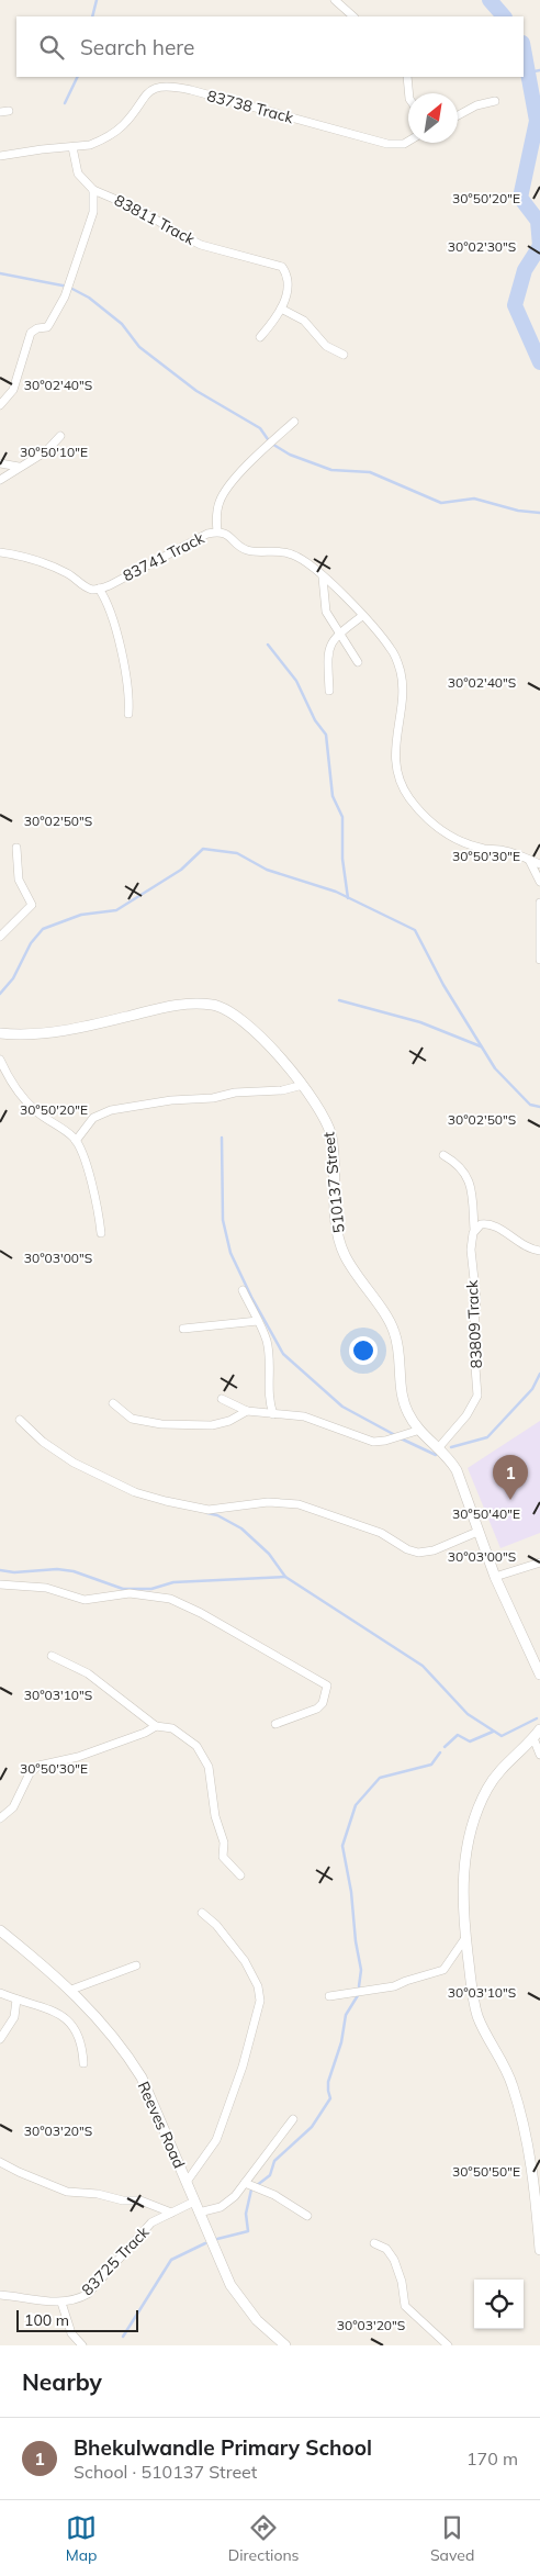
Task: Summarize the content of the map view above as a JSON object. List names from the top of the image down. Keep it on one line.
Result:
{"streets":{"street":["83738 Track","83811 Track","83741 Track","510137 Street","83809 Track","Reeves Road","83725 Track"]},"crossings":[["83738 Track","83811 Track"],["510137 Street","83809 Track"],["Reeves Road","83725 Track"]],"scale_bar":"100 m","north":"top right","page":{"search":"Search here","pins":"1","scale":"100 m","heading":"Nearby","list":[{"mark":"1","name":"Bhekulwandle Primary School","note":"School · 510137 Street","value":"170 m"}],"nav":["Map","Directions","Saved"]},"coordinates":["30°50'20\"E","30°02'30\"S","30°02'40\"S","30°50'10\"E","30°02'50\"S","30°50'30\"E","30°03'00\"S","30°50'40\"E","30°03'10\"S","30°03'20\"S","30°50'50\"E"]}
